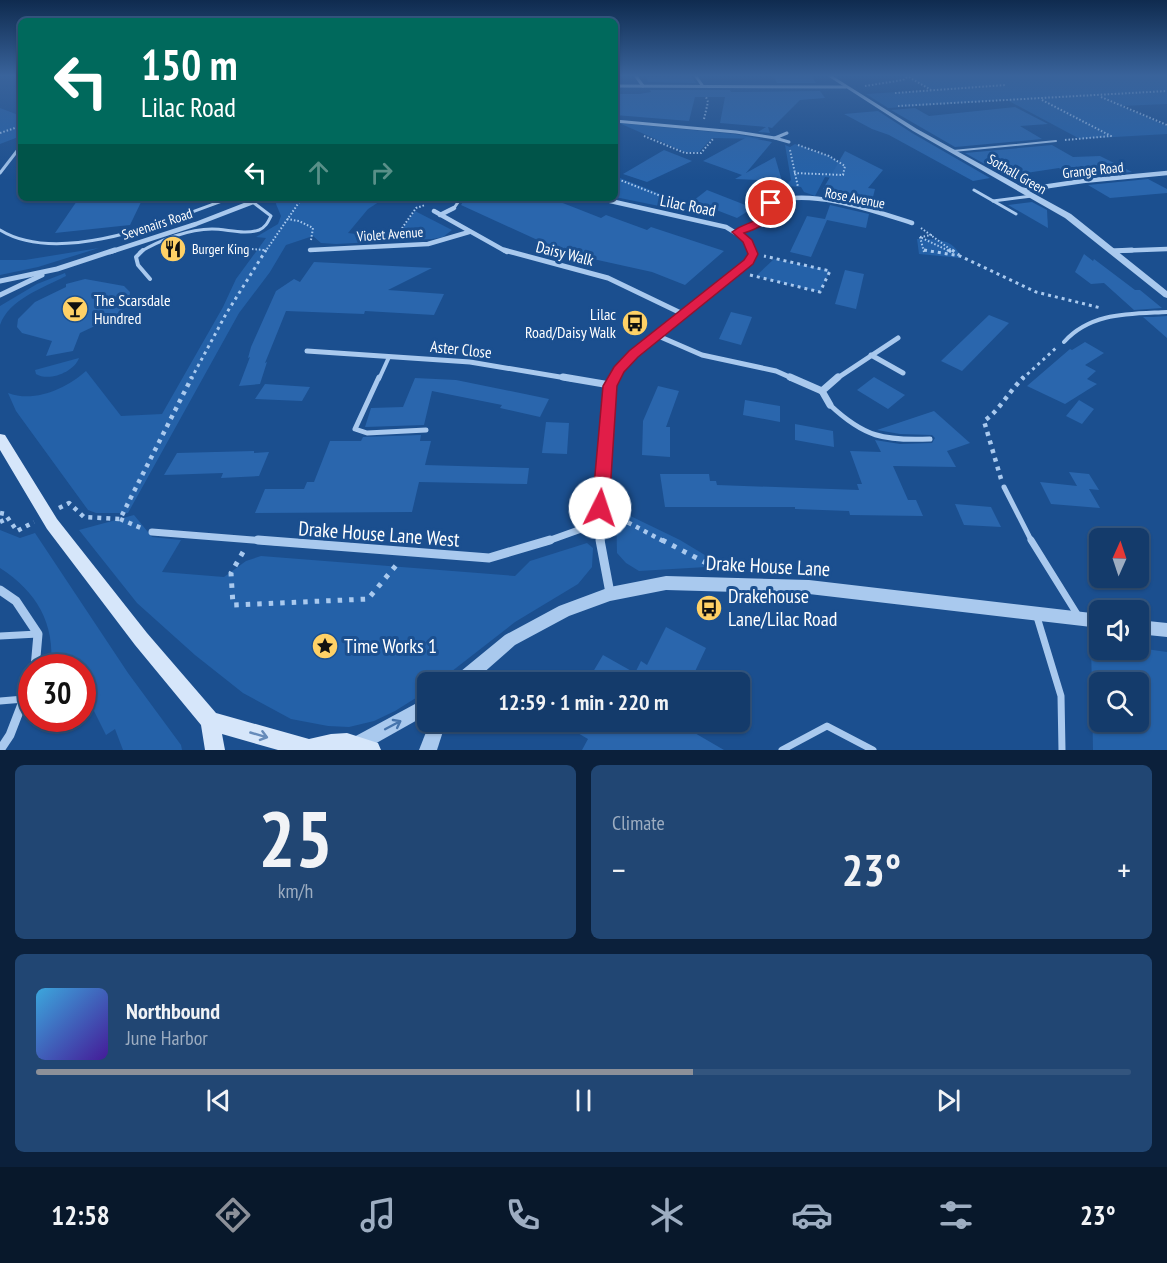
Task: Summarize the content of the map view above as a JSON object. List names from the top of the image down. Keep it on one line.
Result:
{"streets":{"street":["Grange Road","Sothall Green","Rose Avenue","Lilac Road","Sevenairs Road","Violet Avenue","Daisy Walk","Aster Close","Drake House Lane West","Drake House Lane"]},"crossings":[["Grange Road","Sothall Green"],["Rose Avenue","Lilac Road"],["Violet Avenue","Daisy Walk"]],"places":{"restaurant":["Burger King"],"bar":["The Scarsdale Hundred"],"bus stop":["Lilac Road/Daisy Walk","Drakehouse Lane/Lilac Road"],"place":["Time Works 1"]},"north":"top","page":{"turn":["150 m","Lilac Road"],"limit":"30","trip":"12:59 · 1 min · 220 m","tile":[["25","km/h"],"Climate"],"heat":["−","23°","+"],"song":["Northbound","June Harbor"],"tabs":["12:58","23°"]}}
